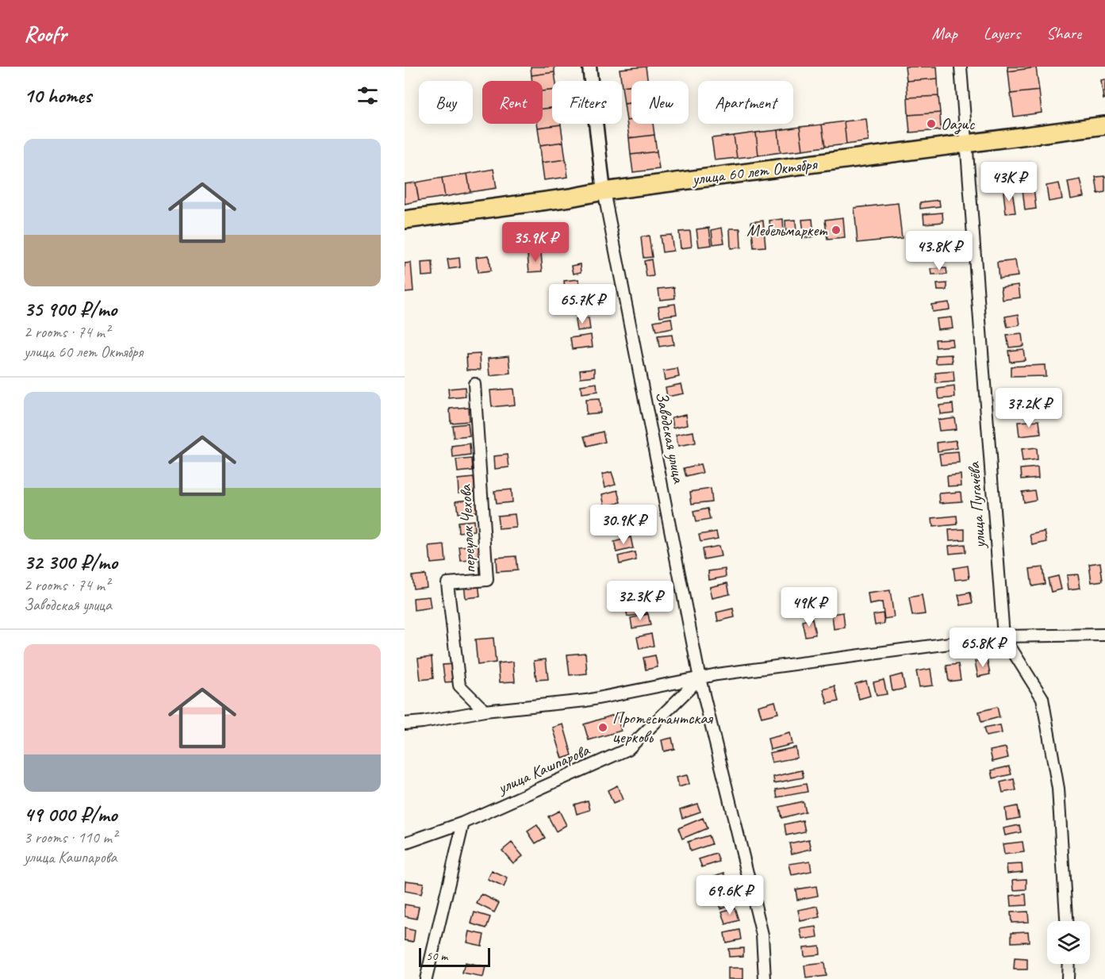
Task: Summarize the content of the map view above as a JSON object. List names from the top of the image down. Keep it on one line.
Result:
{"streets":{"main road":["улица 60 лет Октября"],"street":["Заводская улица","улица Пугачёва","переулок Чехова","улица Кашпарова"]},"crossings":[["улица 60 лет Октября","Заводская улица"],["улица 60 лет Октября","улица Пугачёва"],["Заводская улица","улица Кашпарова"]],"places":["Оазис","Мебельмаркет","Протестантская церковь"],"scale_bar":"50 m","page":{"header":"Roofr","nav":["Map","Layers","Share"],"heading":"10 homes","chip":["Buy","Rent","Filters","New","Apartment"],"list":[{"name":"35 900 ₽/mo","note":"2 rooms · 74 m² · улица 60 лет Октября"},{"name":"32 300 ₽/mo","note":"2 rooms · 74 m² · Заводская улица"},{"name":"49 000 ₽/mo","note":"3 rooms · 110 m² · улица Кашпарова"}],"price":["43K ₽","35.9K ₽","43.8K ₽","65.7K ₽","37.2K ₽","30.9K ₽","32.3K ₽","49K ₽","65.8K ₽","69.6K ₽"],"scale":"50 m"}}
